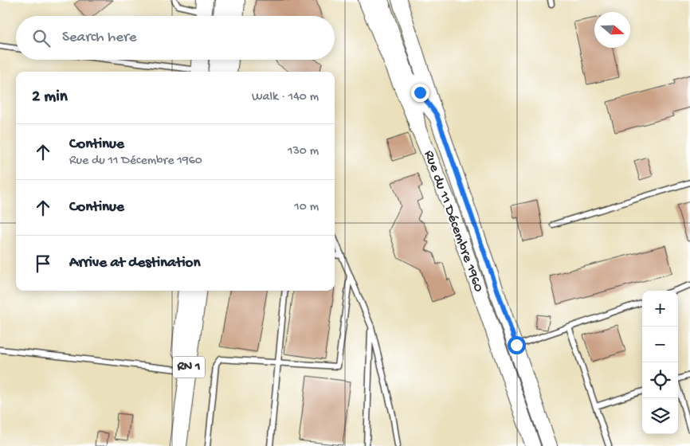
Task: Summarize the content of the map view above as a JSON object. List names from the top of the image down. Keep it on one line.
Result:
{"streets":{"main road":["Rue du 11 Décembre 1960","RN 1"]},"north":"right","page":{"search":"Search here","heading":["2 min","Walk · 140 m"],"list":[["Continue","Rue du 11 Décembre 1960","130 m"],["Continue","10 m"],"Arrive at destination"],"map_buttons":["+","−"]}}
